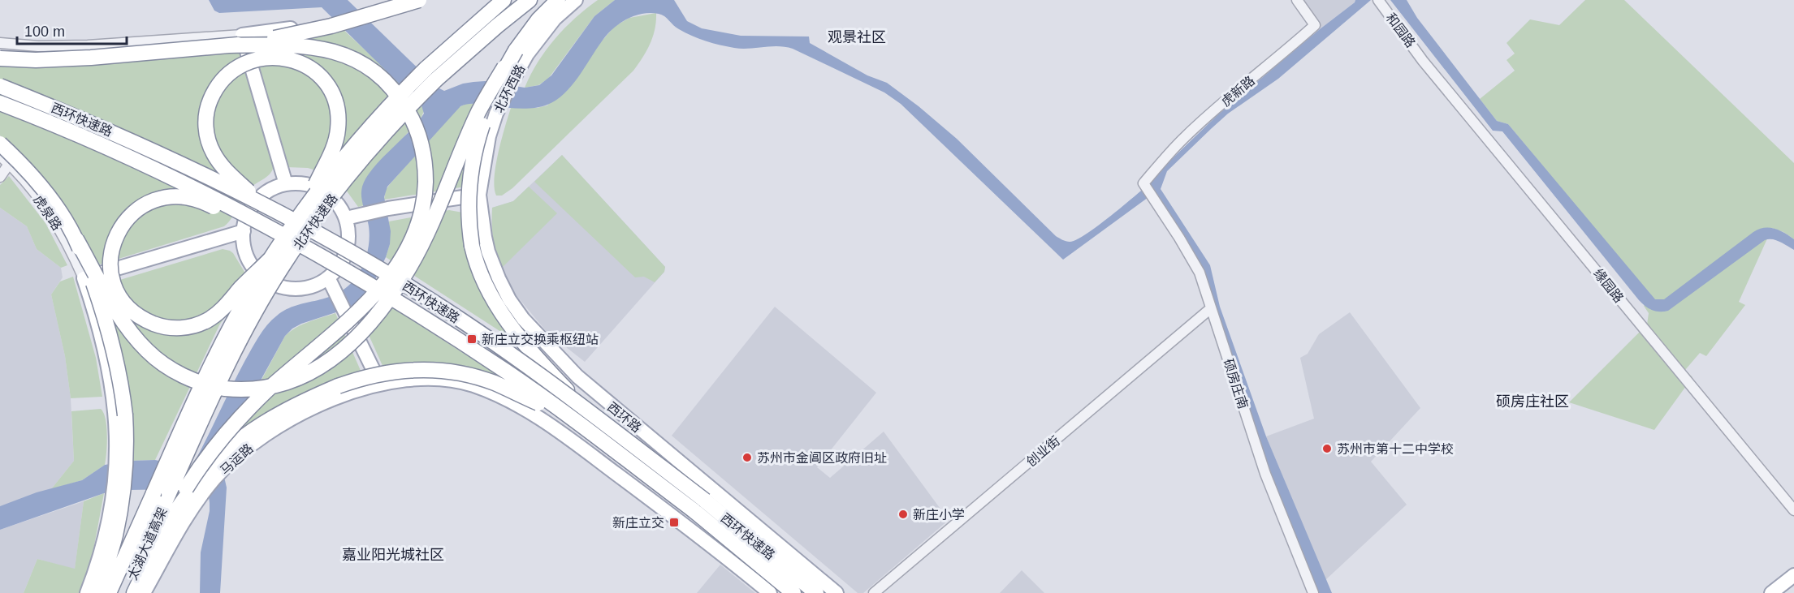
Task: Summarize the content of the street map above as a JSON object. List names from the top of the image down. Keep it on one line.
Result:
{"streets":{"highway":["西环快速路","北环快速路","太湖大道高架"],"main road":["北环西路","西环路","马运路"],"street":["和园路","虎新路","虎泉路","缘园路","硕房庄南","创业街"]},"crossings":[["和园路","缘园路"],["北环西路","西环路"],["虎新路","硕房庄南"],["北环快速路","太湖大道高架"],["硕房庄南","创业街"]],"districts":["观景社区","硕房庄社区","嘉业阳光城社区"],"places":{"transit":["新庄立交换乘枢纽站","新庄立交"],"other":["苏州市第十二中学校","苏州市金阊区政府旧址","新庄小学"]},"scale_bar":"100 m"}
